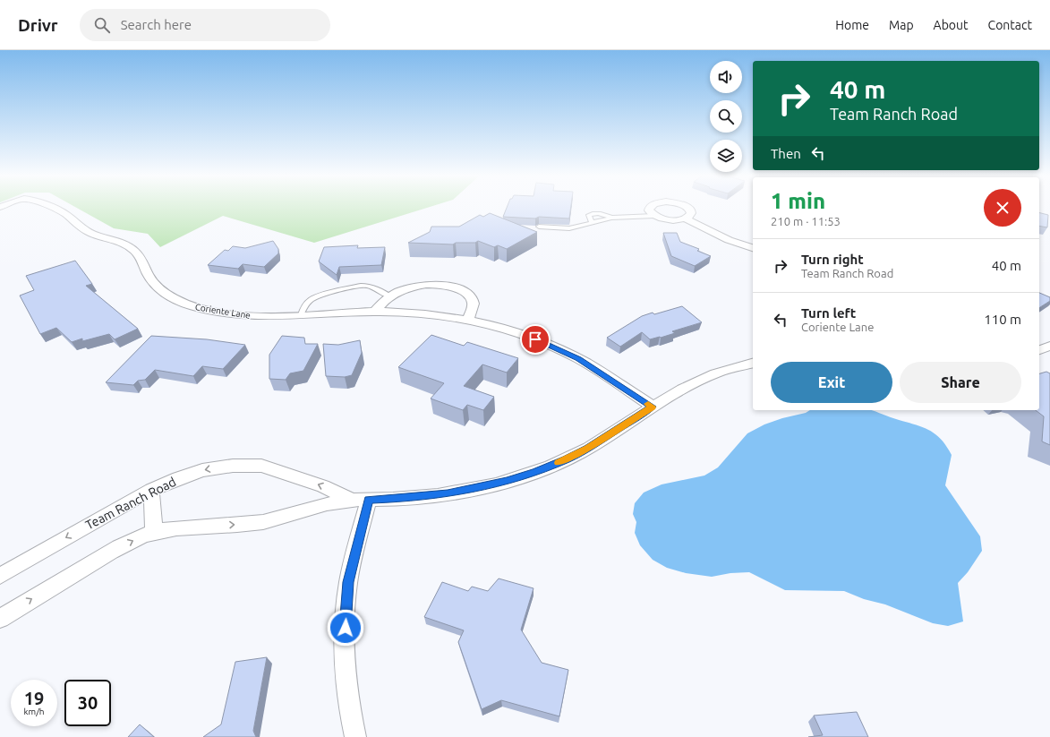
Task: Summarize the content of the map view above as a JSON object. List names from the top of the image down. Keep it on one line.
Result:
{"streets":{"street":["Coriente Lane","Team Ranch Road"]},"crossings":[["Coriente Lane","Team Ranch Road"]],"page":{"header":"Drivr","search":"Search here","nav":["Home","Map","About","Contact"],"turn":["40 m","Team Ranch Road"],"then":"Then","heading":["1 min","210 m · 11:53"],"list":[{"name":"Turn right","note":"Team Ranch Road","value":"40 m"},{"name":"Turn left","note":"Coriente Lane","value":"110 m"}],"buttons":["Exit","Share"],"speed":"19 km/h","limit":"30"}}
